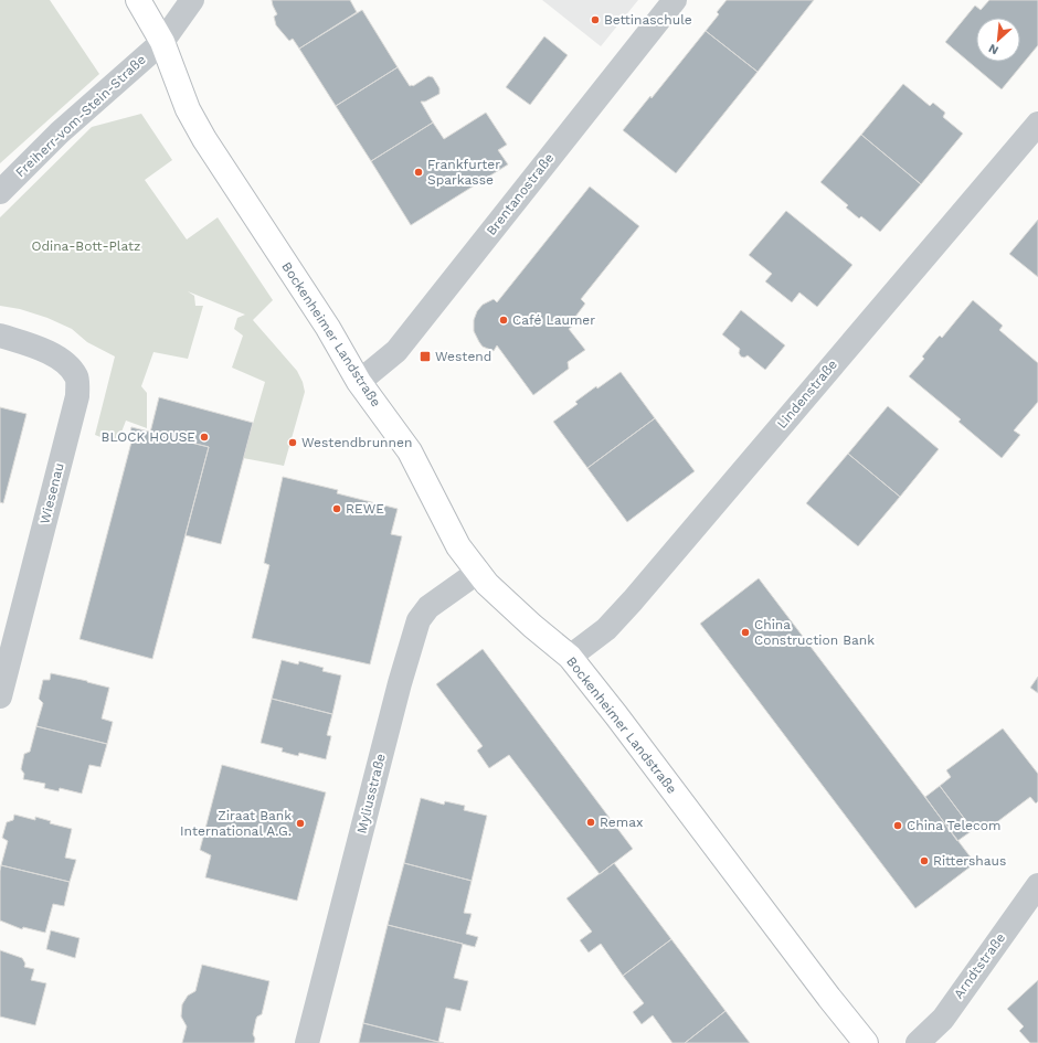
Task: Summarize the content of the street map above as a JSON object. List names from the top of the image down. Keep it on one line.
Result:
{"streets":{"main road":["Bockenheimer Landstraße"],"street":["Freiherr-vom-Stein-Straße","Brentanostraße","Lindenstraße","Wiesenau","Myliusstraße","Arndtstraße"]},"crossings":[["Freiherr-vom-Stein-Straße","Bockenheimer Landstraße"],["Brentanostraße","Bockenheimer Landstraße"],["Bockenheimer Landstraße","Lindenstraße"],["Bockenheimer Landstraße","Myliusstraße"]],"parks":["Odina-Bott-Platz"],"places":{"other":["Bettinaschule","Frankfurter Sparkasse","Café Laumer","BLOCK HOUSE","Westendbrunnen","REWE","China Construction Bank","Remax","Ziraat Bank International A.G.","China Telecom","Rittershaus"],"transit":["Westend"]},"north":"bottom left"}
